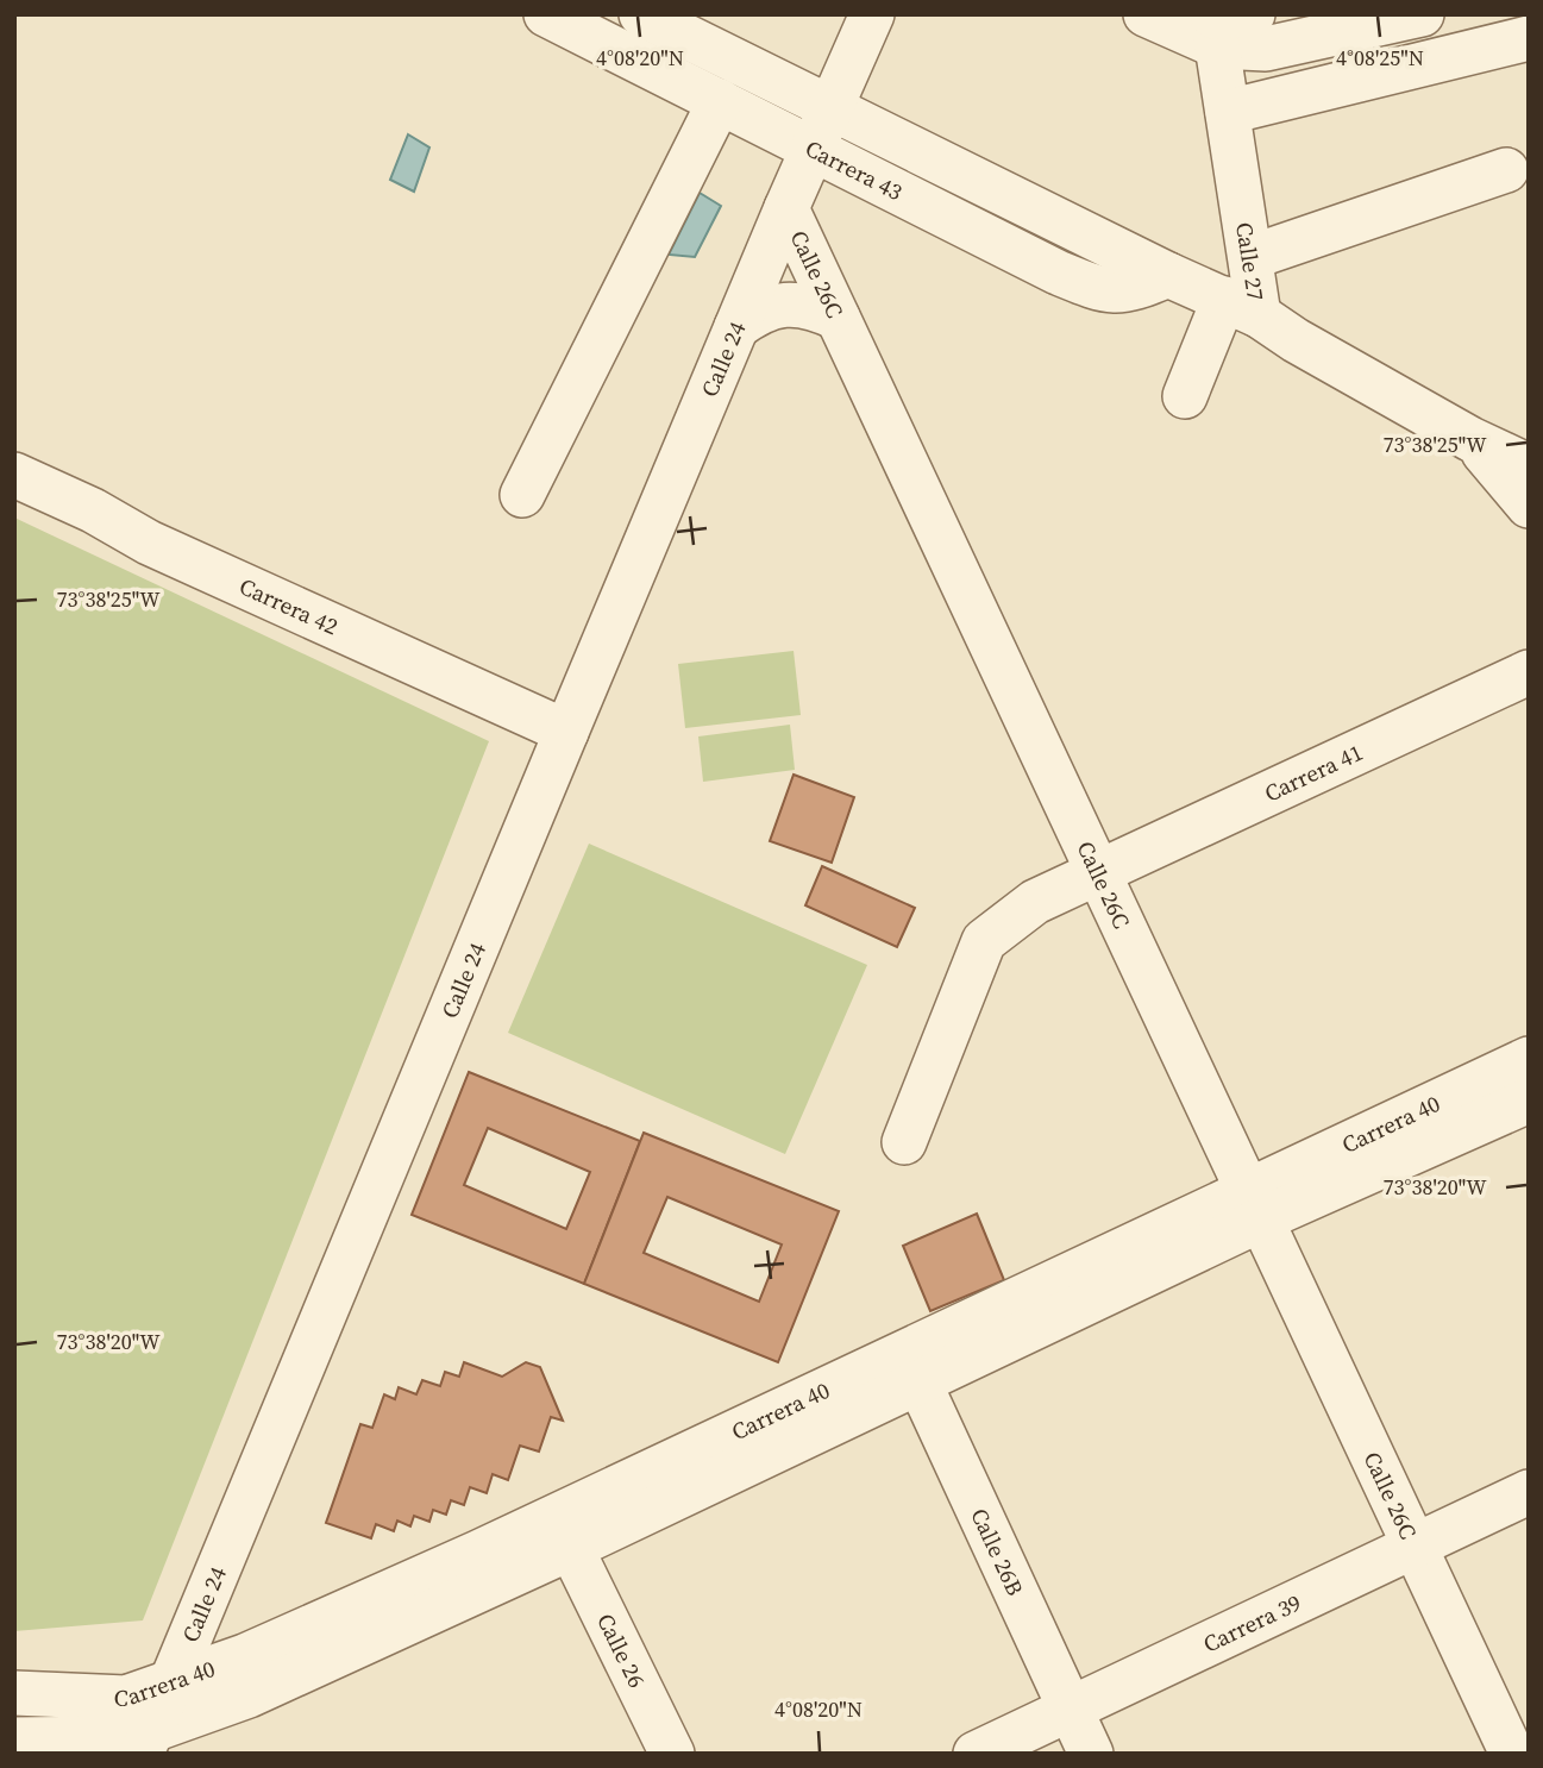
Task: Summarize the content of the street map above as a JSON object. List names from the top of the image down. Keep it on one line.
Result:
{"streets":{"street":["Carrera 43","Calle 27","Calle 26C","Calle 24","Carrera 42","Carrera 41","Carrera 40","Calle 26B","Carrera 39","Calle 26"]},"crossings":[["Carrera 43","Calle 27"],["Carrera 43","Calle 26C"],["Calle 26C","Calle 24"],["Calle 26C","Carrera 41"],["Calle 26C","Carrera 40"],["Calle 26C","Carrera 39"],["Calle 24","Carrera 42"],["Calle 24","Carrera 40"],["Carrera 40","Calle 26B"],["Carrera 40","Calle 26"],["Calle 26B","Carrera 39"]],"coordinates":["4°08'20\"N","4°08'25\"N","73°38'25\"W","73°38'20\"W"]}
